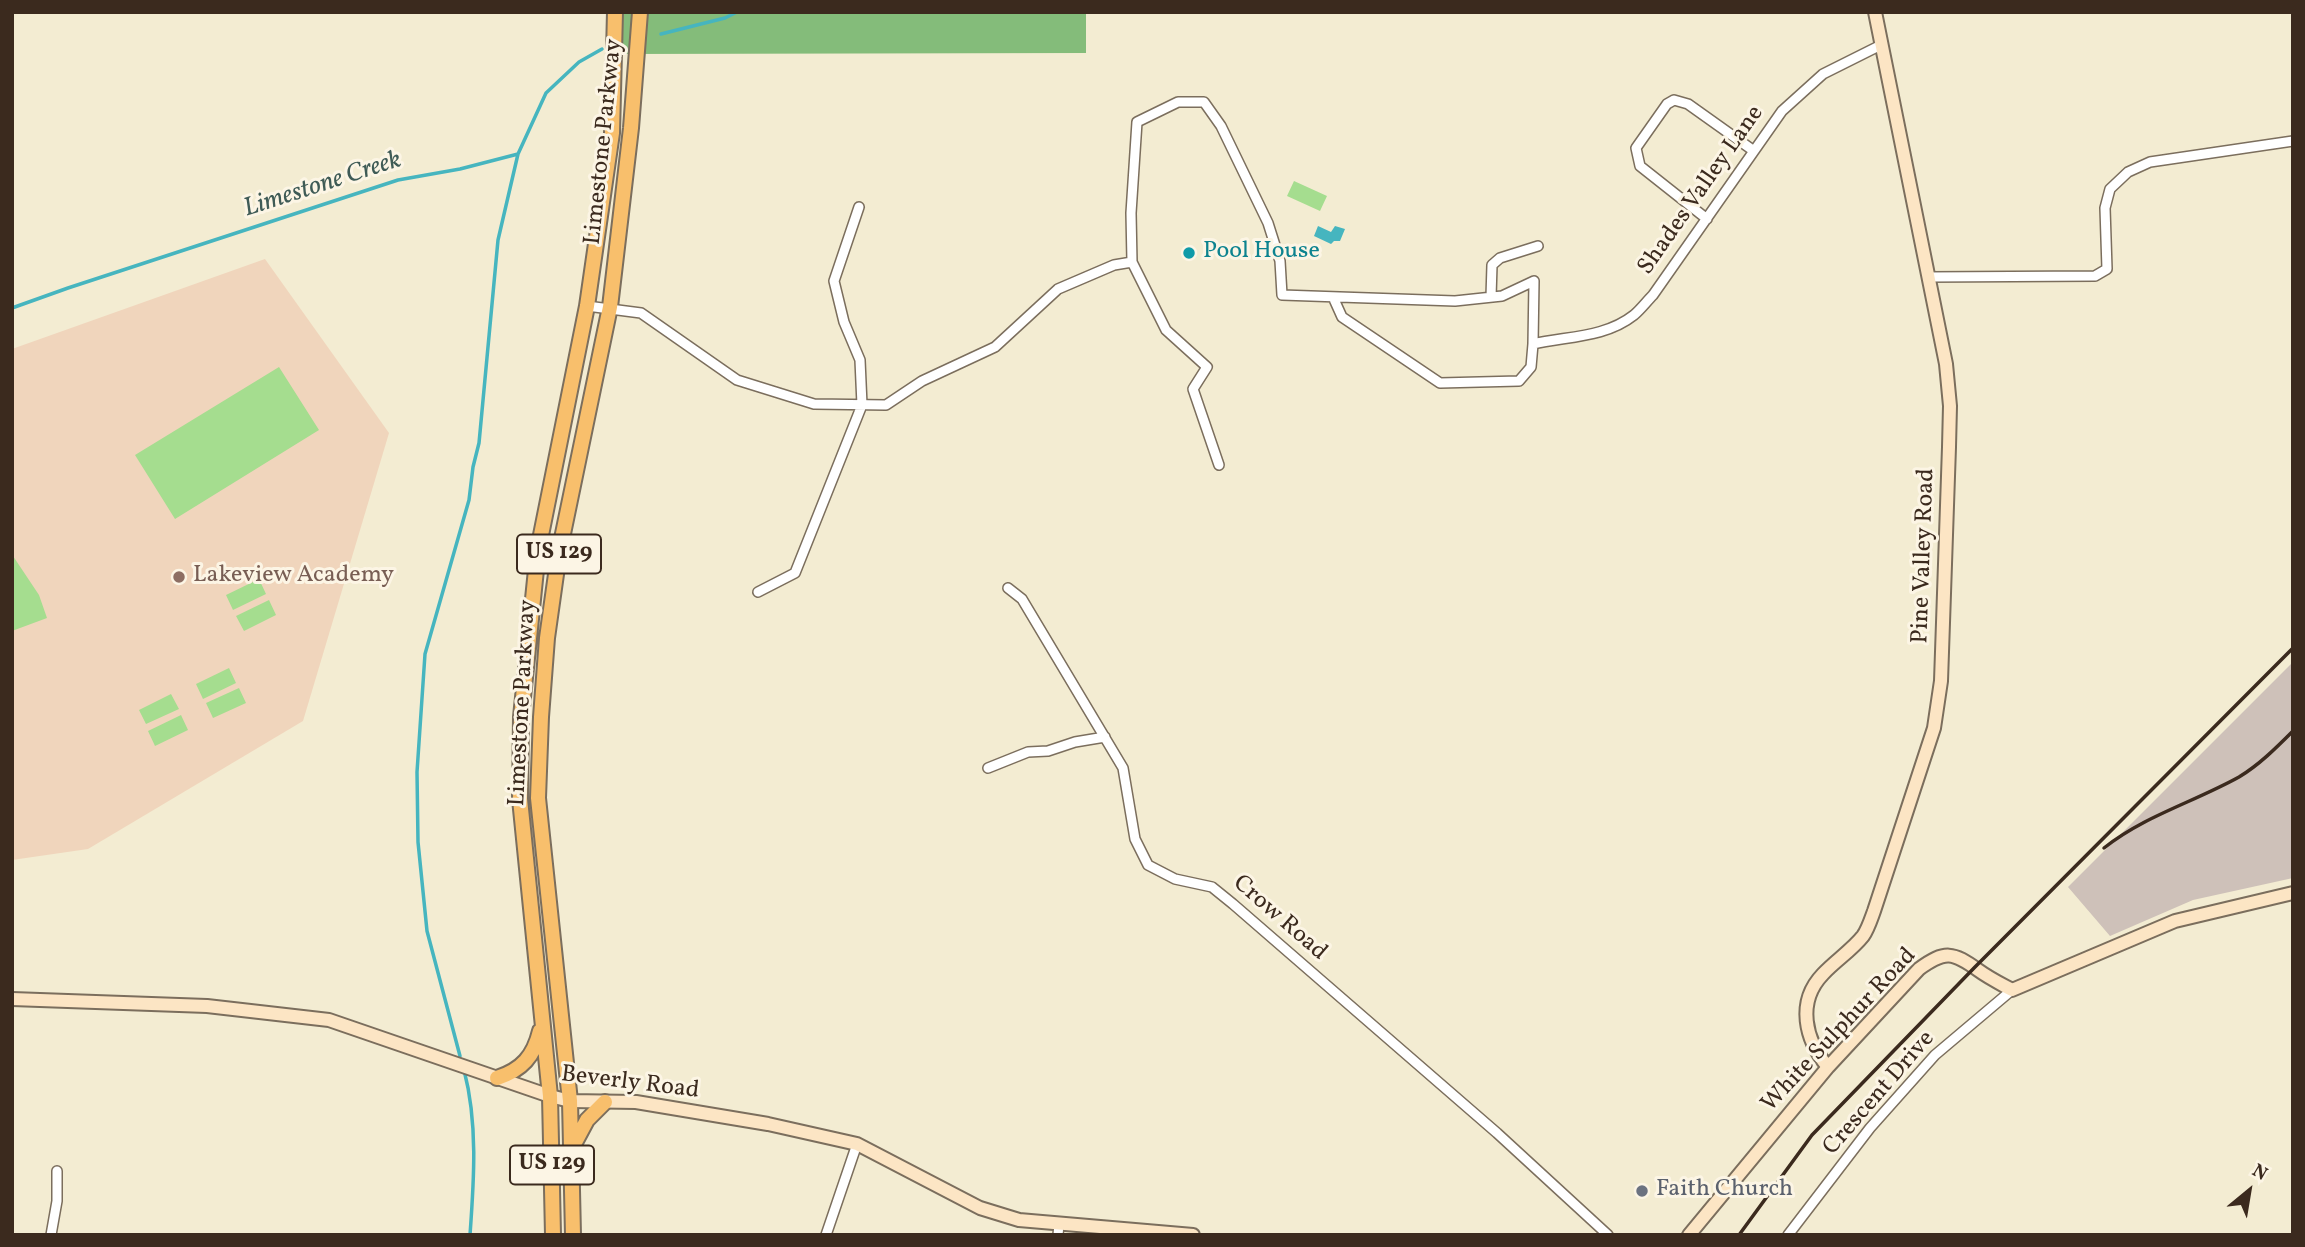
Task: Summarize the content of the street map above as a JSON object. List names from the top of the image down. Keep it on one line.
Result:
{"streets":{"main road":["Limestone Parkway","US 129"],"street":["Shades Valley Lane","Pine Valley Road","Crow Road","White Sulphur Road","Beverly Road","Crescent Drive"]},"crossings":[["Limestone Parkway","Beverly Road"],["Shades Valley Lane","Pine Valley Road"],["Pine Valley Road","White Sulphur Road"],["White Sulphur Road","Crescent Drive"]],"water":["Limestone Creek"],"places":["Pool House","Lakeview Academy","Faith Church"],"north":"top right"}
